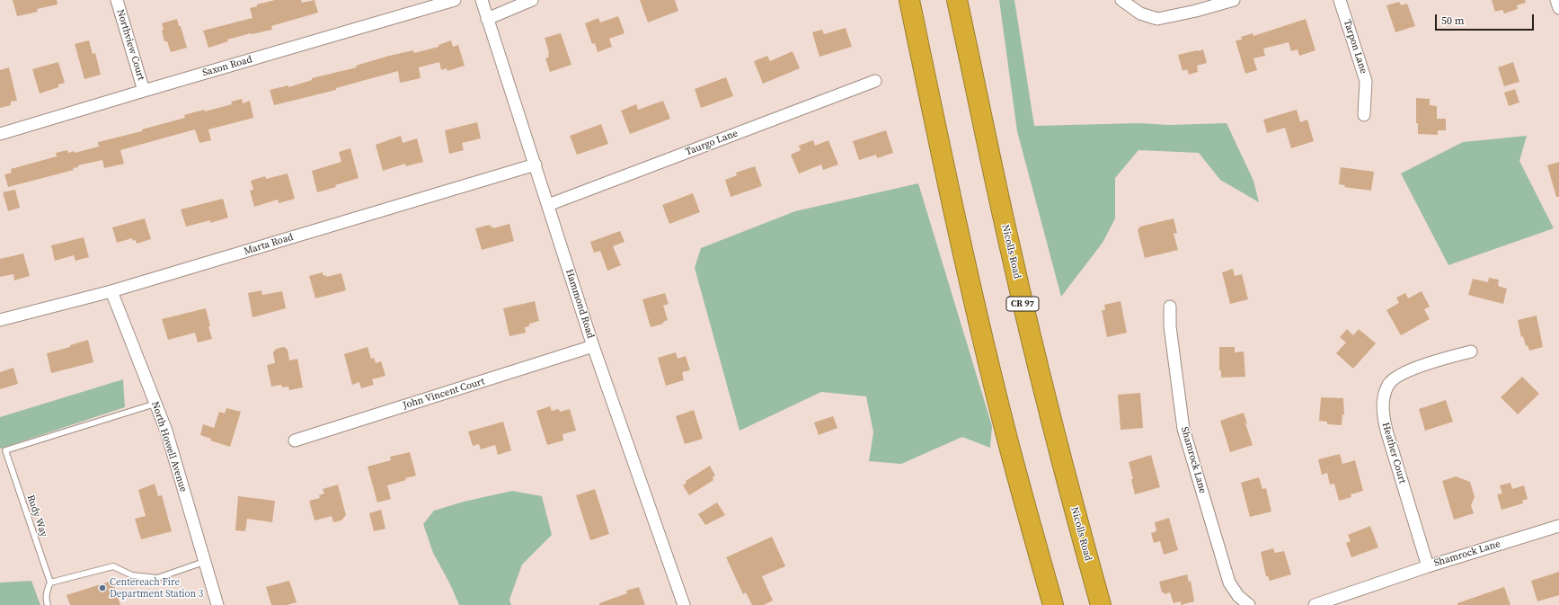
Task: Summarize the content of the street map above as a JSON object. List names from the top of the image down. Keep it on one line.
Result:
{"streets":{"highway":["Nicolls Road","CR 97"],"street":["Northview Court","Tarpon Lane","Saxon Road","Taurgo Lane","Marta Road","Hammond Road","John Vincent Court","North Howell Avenue","Heather Court","Shamrock Lane"],"lane":["Rudy Way"]},"crossings":[["Northview Court","Saxon Road"],["Taurgo Lane","Hammond Road"],["Marta Road","Hammond Road"],["Marta Road","North Howell Avenue"],["Hammond Road","John Vincent Court"],["North Howell Avenue","Rudy Way"],["Heather Court","Shamrock Lane"]],"places":["Centereach Fire Department Station 3"],"scale_bar":"50 m"}
